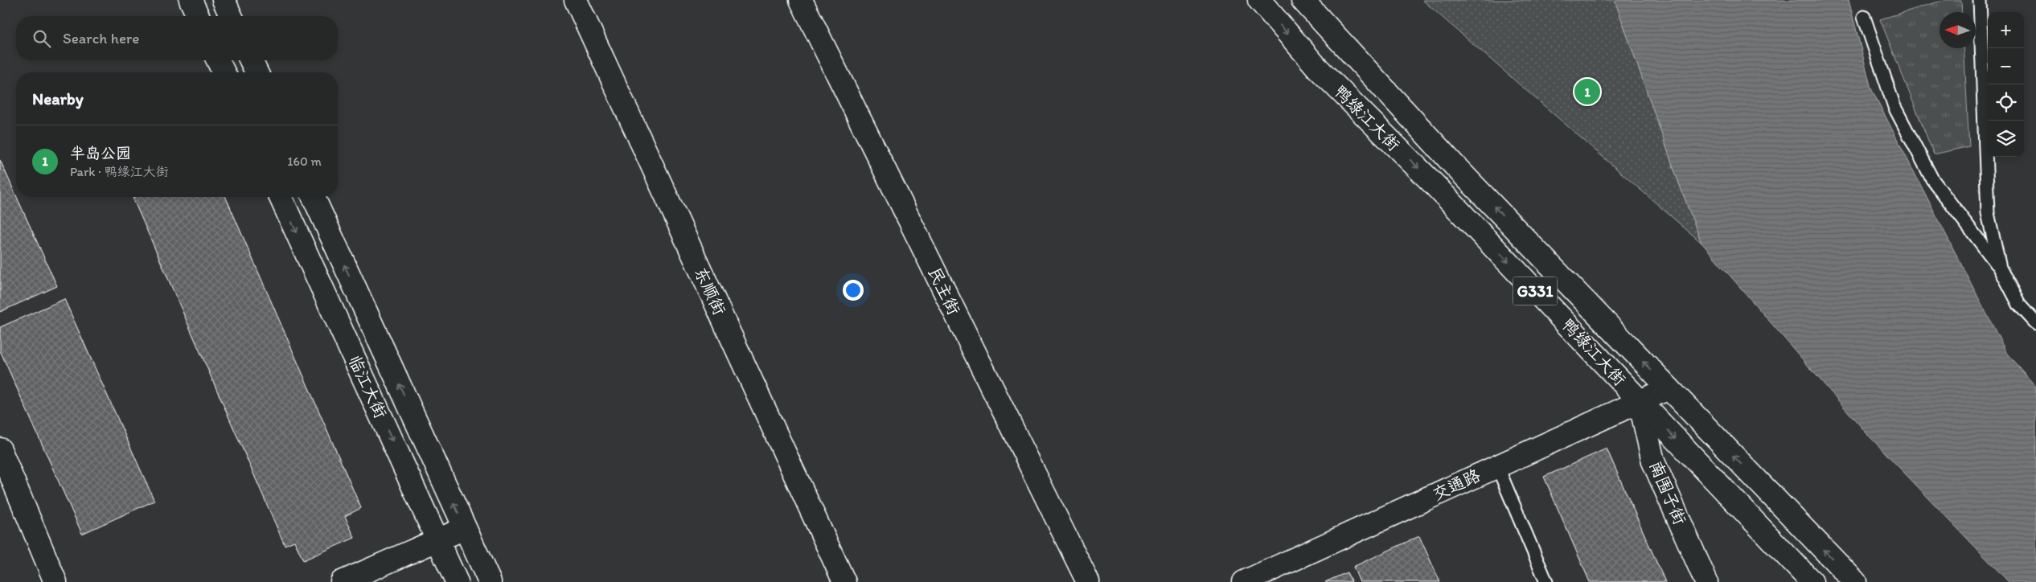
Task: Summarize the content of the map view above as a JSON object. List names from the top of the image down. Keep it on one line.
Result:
{"streets":{"main road":["鸭绿江大街","东顺街","民主街","G331","临江大街","交通路","南围子街"]},"crossings":[["鸭绿江大街","交通路"],["鸭绿江大街","南围子街"],["交通路","南围子街"]],"north":"left","page":{"map_buttons":["+","−"],"search":"Search here","heading":"Nearby","pins":"1","list":[{"mark":"1","name":"半岛公园","note":"Park · 鸭绿江大街","value":"160 m"}]}}
